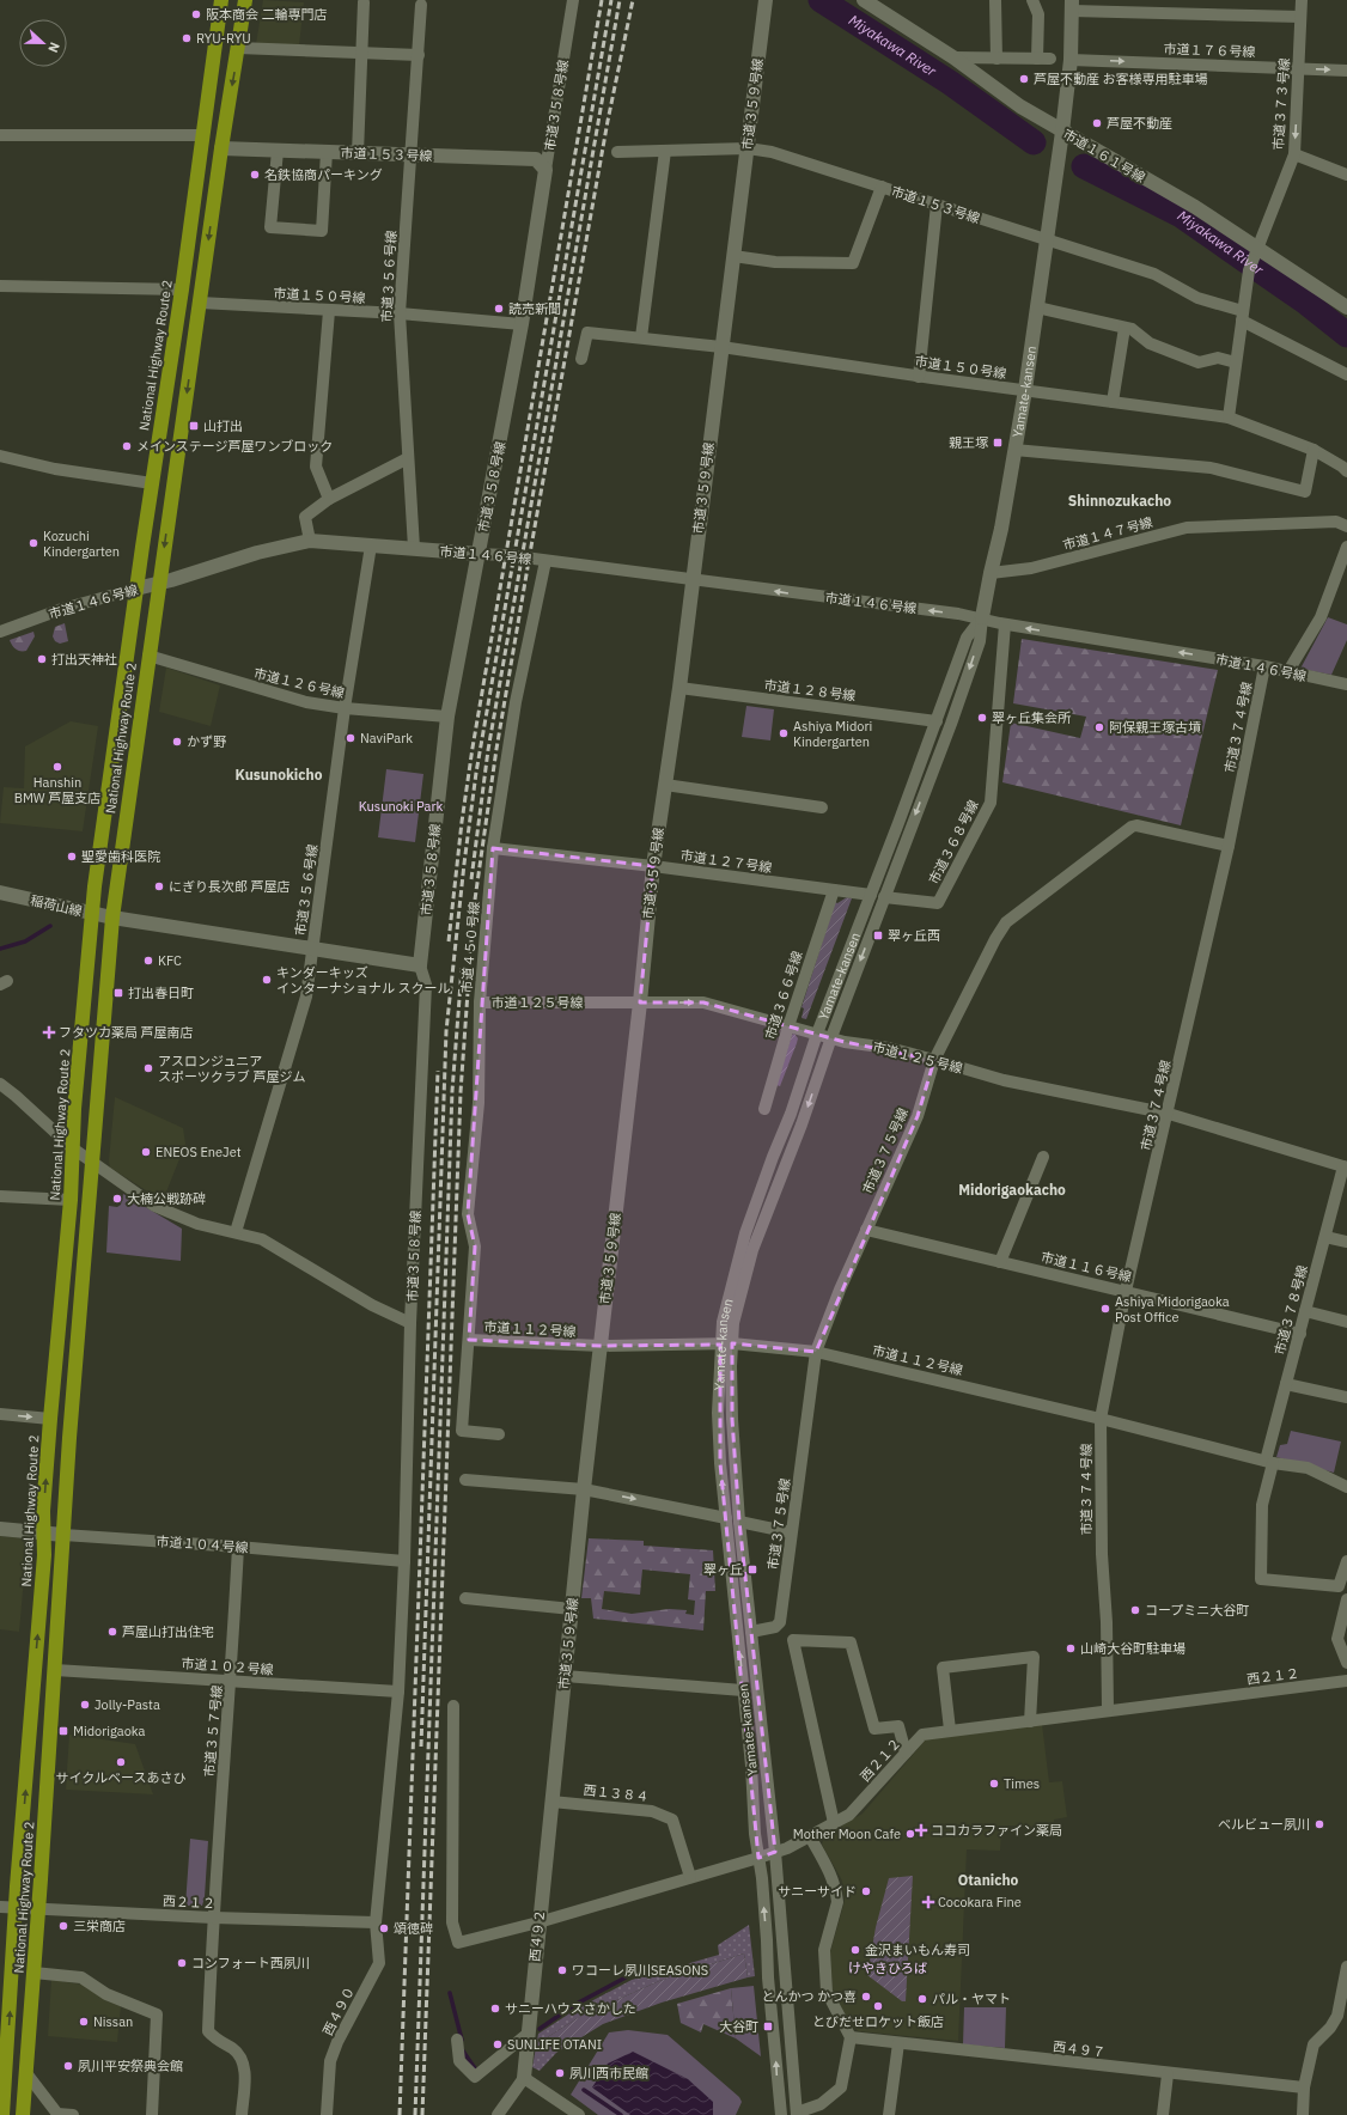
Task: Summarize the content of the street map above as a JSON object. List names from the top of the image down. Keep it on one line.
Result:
{"streets":{"highway":["National Highway Route 2"],"street":["市道１７６号線","市道３５９号線","市道３７３号線","市道３５８号線","市道１５３号線","市道１６１号線","市道３５６号線","市道１５０号線","Yamate-kansen","市道１４７号線","市道１４６号線","市道１２６号線","市道１２８号線","市道３７４号線","市道３６８号線","市道１２７号線","稲荷山線","市道４５０号線","市道３６６号線","市道１２５号線","市道３７５号線","市道１１６号線","市道３７８号線","市道１１２号線","市道１０４号線","市道１０２号線","西２１２","市道３５７号線","西１３８４","西４９２","西４９０","西４９７"]},"crossings":[["市道１７６号線","市道３７３号線"],["市道３５９号線","市道１５３号線"],["市道３５９号線","市道１５０号線"],["市道３５９号線","市道１４６号線"],["市道３５９号線","市道１２８号線"],["市道３５９号線","市道１２７号線"],["市道３５９号線","市道１２５号線"],["市道３５９号線","市道１１２号線"],["市道３５９号線","西４９２"],["市道３７３号線","市道１５３号線"],["市道３７３号線","市道１６１号線"],["市道３７３号線","市道１５０号線"],["市道３５８号線","市道１５３号線"],["市道３５８号線","市道１５０号線"],["市道３５８号線","市道１４６号線"],["市道３５８号線","市道１２６号線"],["市道３５８号線","市道１０４号線"],["市道３５８号線","市道１０２号線"],["市道３５８号線","西４９０"],["市道１５３号線","市道３５６号線"],["市道１５３号線","National Highway Route 2"],["市道１５３号線","Yamate-kansen"],["市道１６１号線","Yamate-kansen"],["市道３５６号線","市道１５０号線"],["市道３５６号線","市道１４６号線"],["市道３５６号線","市道１２６号線"],["市道１５０号線","National Highway Route 2"],["市道１５０号線","Yamate-kansen"],["National Highway Route 2","市道１４６号線"],["National Highway Route 2","市道１２６号線"],["National Highway Route 2","稲荷山線"],["National Highway Route 2","市道１０４号線"],["National Highway Route 2","市道１０２号線"],["National Highway Route 2","西２１２"],["Yamate-kansen","市道１４７号線"],["Yamate-kansen","市道１４６号線"],["Yamate-kansen","市道１２８号線"],["Yamate-kansen","市道３６８号線"],["Yamate-kansen","市道１２７号線"],["Yamate-kansen","市道１２５号線"],["Yamate-kansen","市道３７５号線"],["Yamate-kansen","市道１１２号線"],["Yamate-kansen","西２１２"],["市道１４６号線","市道３７４号線"],["市道１４６号線","市道３６８号線"],["市道１４６号線","市道４５０号線"],["市道３７４号線","市道１２５号線"],["市道３７４号線","市道３７５号線"],["市道３７４号線","市道１１６号線"],["市道３７４号線","市道１１２号線"],["市道３７４号線","西２１２"],["市道１２７号線","市道４５０号線"],["市道１２７号線","市道３６６号線"],["市道４５０号線","市道１２５号線"],["市道４５０号線","市道１１２号線"],["市道３６６号線","市道１２５号線"],["市道１２５号線","市道３７５号線"],["市道１２５号線","市道３７８号線"],["市道３７５号線","市道１１６号線"],["市道３７５号線","市道１１２号線"],["市道１１６号線","市道３７８号線"],["市道３７８号線","市道１１２号線"],["市道１０４号線","市道３５７号線"],["市道１０２号線","市道３５７号線"],["市道１０２号線","西４９０"],["西２１２","市道３５７号線"],["西２１２","西１３８４"],["西２１２","西４９２"],["西２１２","西４９０"],["西１３８４","西４９２"]],"one_way":["市道１４６号線"],"districts":["Shinnozukacho","Kusunokicho","Midorigaokacho","Otanicho"],"water":["Miyakawa River"],"parks":["Kusunoki Park","けやきひろば"],"places":{"other":["阪本商会 二輪専門店","RYU-RYU","芦屋不動産 お客様専用駐車場","芦屋不動産","名鉄協商パーキング","読売新聞","メインステージ芦屋ワンブロック","Kozuchi Kindergarten","打出天神社","翠ヶ丘集会所","阿保親王塚古墳","Ashiya Midori Kindergarten","NaviPark","かず野","Hanshin BMW 芦屋支店","聖愛歯科医院","にぎり長次郎 芦屋店","KFC","キンダーキッズ インターナショナル スクール","アスロンジュニア スポーツクラブ 芦屋ジム","ENEOS EneJet","大楠公戦跡碑","Ashiya Midorigaoka Post Office","コープミニ大谷町","芦屋山打出住宅","山崎大谷町駐車場","Jolly-Pasta","サイクルベースあさひ","Times","ベルビュー夙川","Mother Moon Cafe","サニーサイド","三栄商店","頌徳碑","金沢まいもん寿司","コンフォート西夙川","ワコーレ夙川SEASONS","とんかつ かつ喜","パル・ヤマト","とびだせロケット飯店","サニーハウスさかした","Nissan","SUNLIFE OTANI","夙川平安祭典会館","夙川西市民館"],"transit":["山打出","親王塚","翠ヶ丘西","打出春日町","翠ヶ丘","Midorigaoka","大谷町"],"health":["フタツカ薬局 芦屋南店","ココカラファイン薬局","Cocokara Fine"]},"north":"right"}
